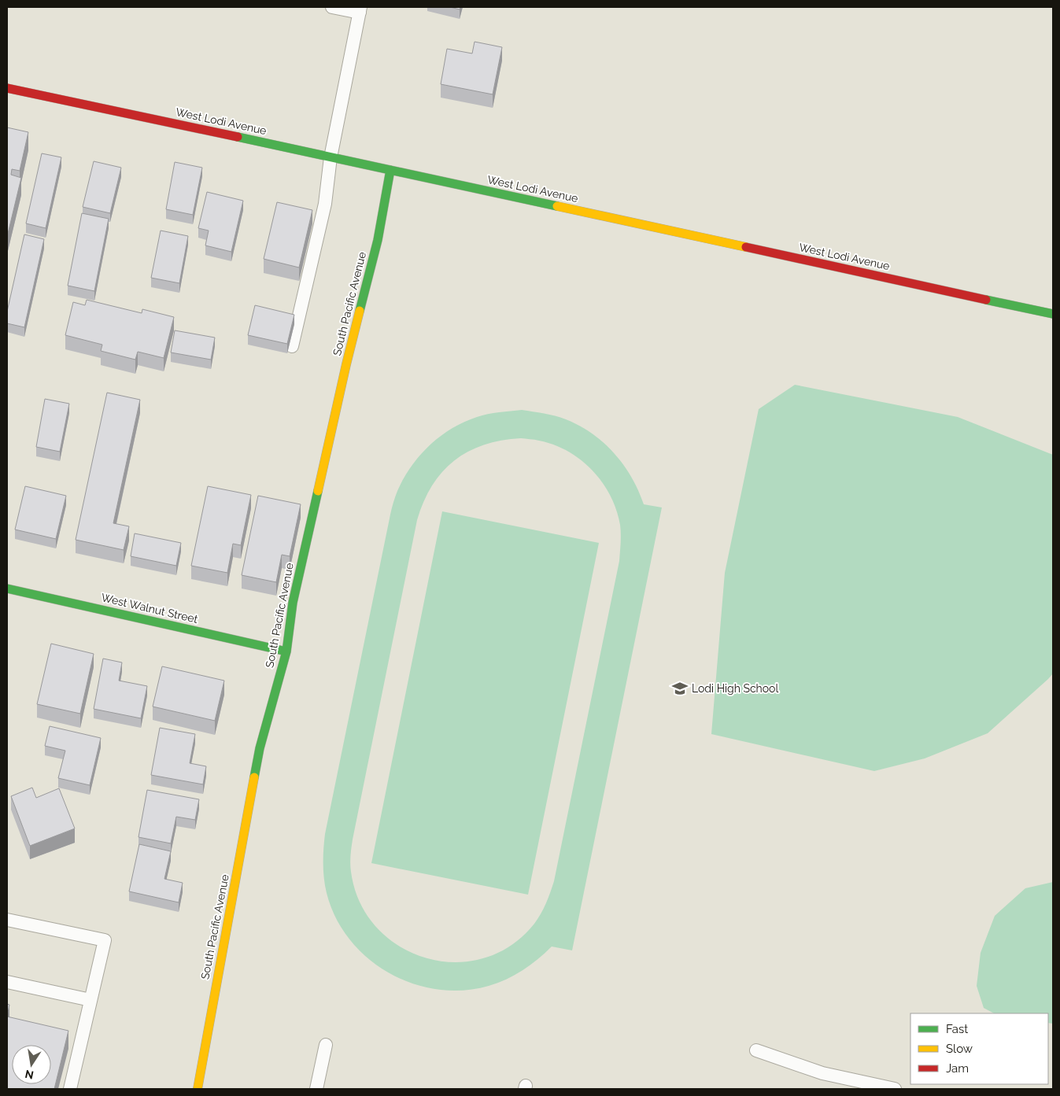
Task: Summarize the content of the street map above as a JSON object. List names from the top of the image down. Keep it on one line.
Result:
{"streets":{"street":["West Lodi Avenue","South Pacific Avenue","West Walnut Street"]},"crossings":[["West Lodi Avenue","South Pacific Avenue"],["South Pacific Avenue","West Walnut Street"]],"places":{"school or university":["Lodi High School"]},"legend":["Fast","Slow","Jam"],"north":"bottom"}
